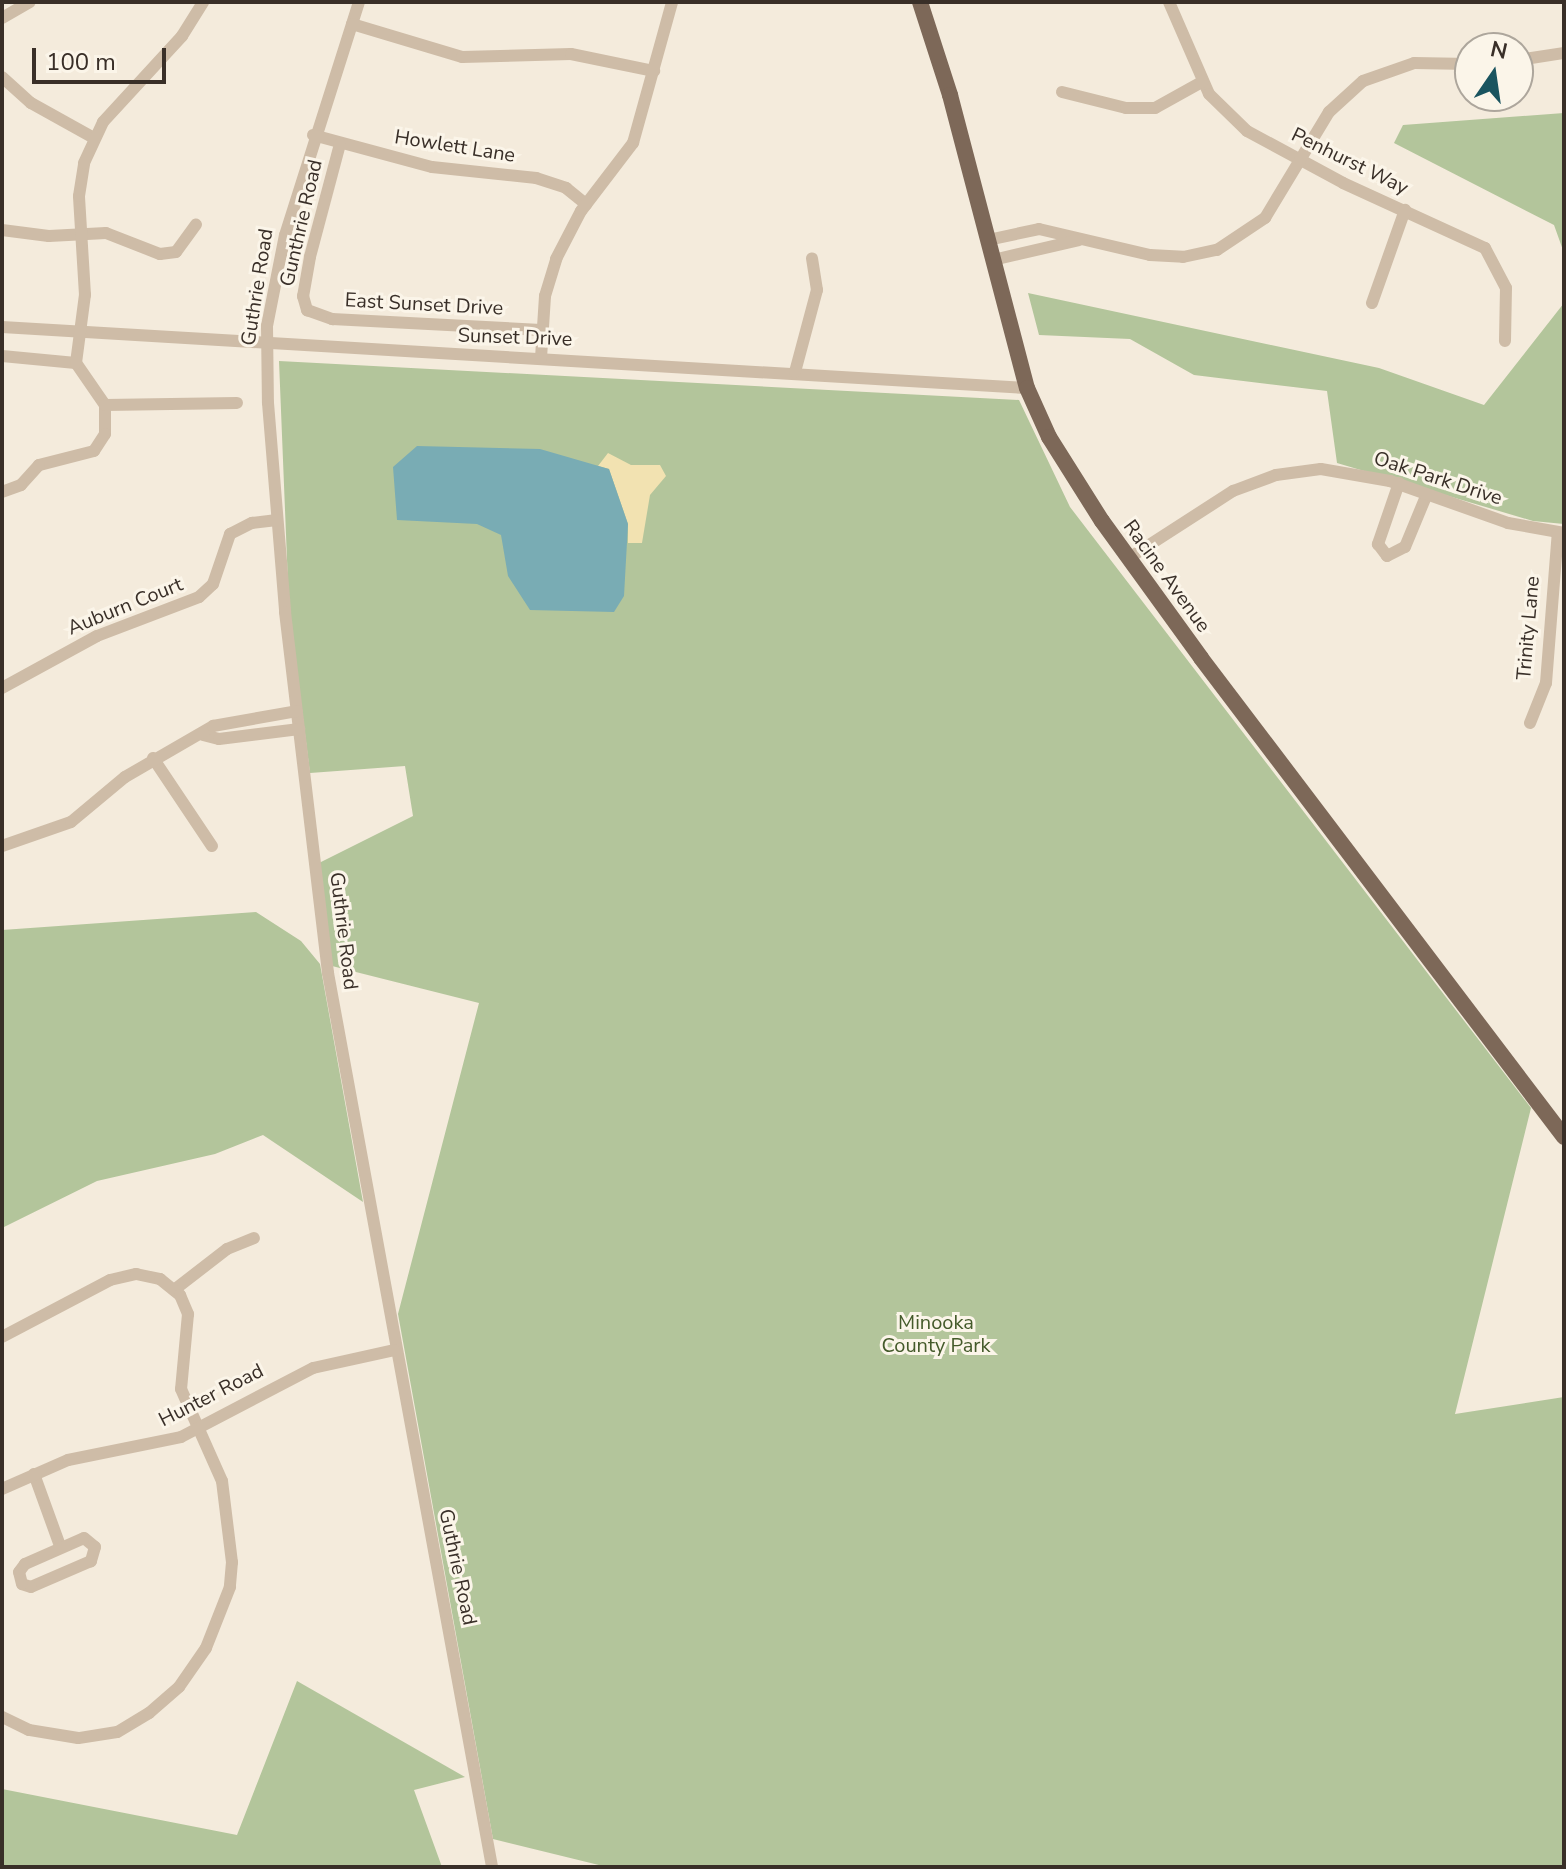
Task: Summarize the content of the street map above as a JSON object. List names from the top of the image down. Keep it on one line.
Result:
{"streets":{"main road":["Racine Avenue"],"street":["Howlett Lane","Penhurst Way","Gunthrie Road","Guthrie Road","East Sunset Drive","Sunset Drive","Oak Park Drive","Auburn Court","Trinity Lane","Hunter Road"]},"crossings":[["Howlett Lane","Gunthrie Road"],["Howlett Lane","Guthrie Road"],["Gunthrie Road","East Sunset Drive"],["Guthrie Road","Sunset Drive"],["Guthrie Road","Auburn Court"],["Guthrie Road","Hunter Road"],["Sunset Drive","Racine Avenue"],["Oak Park Drive","Racine Avenue"],["Oak Park Drive","Trinity Lane"]],"parks":["Minooka County Park"],"scale_bar":"100 m","north":"top"}
